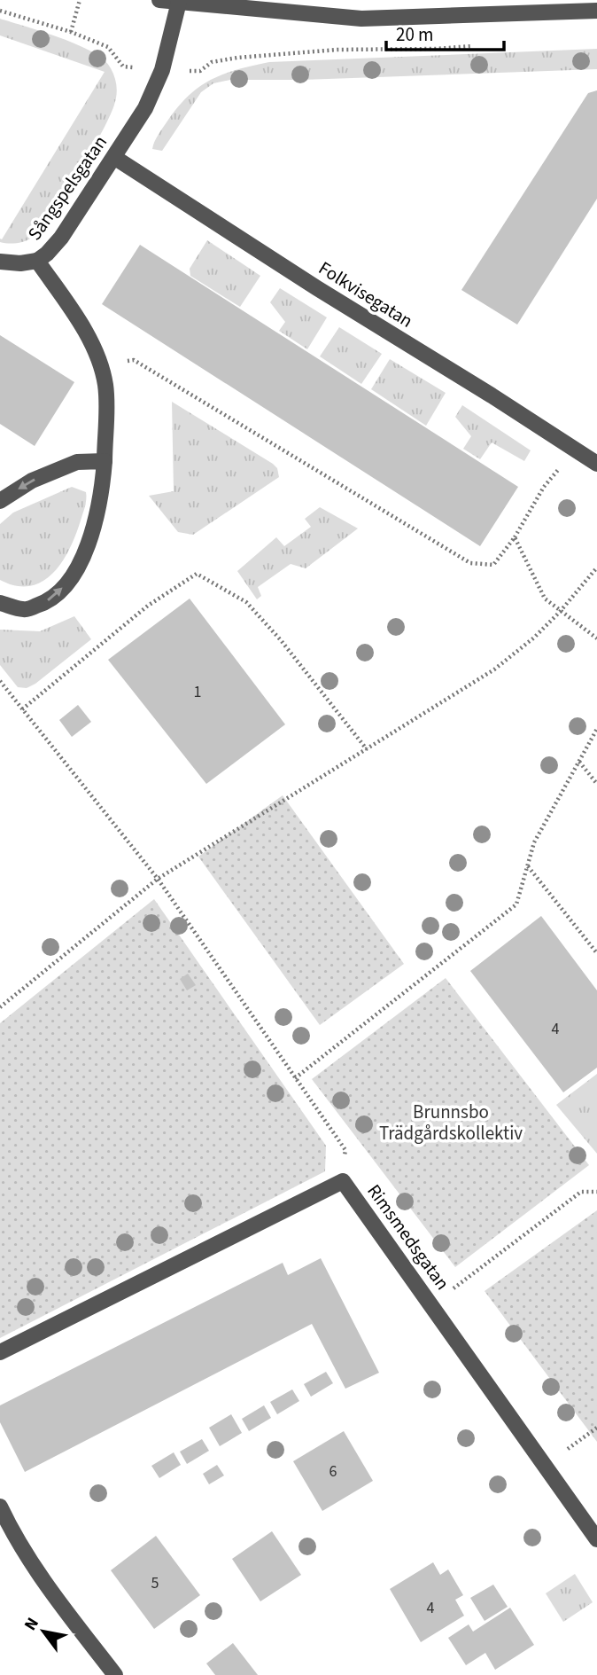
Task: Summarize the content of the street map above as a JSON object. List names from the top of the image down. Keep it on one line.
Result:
{"streets":{"street":["Sångspelsgatan","Folkvisegatan","Rimsmedsgatan"]},"crossings":[["Sångspelsgatan","Folkvisegatan"]],"parks":["Brunnsbo Trädgårdskollektiv"],"house_numbers":["1","4","6","5","4"],"scale_bar":"20 m","north":"top left"}
